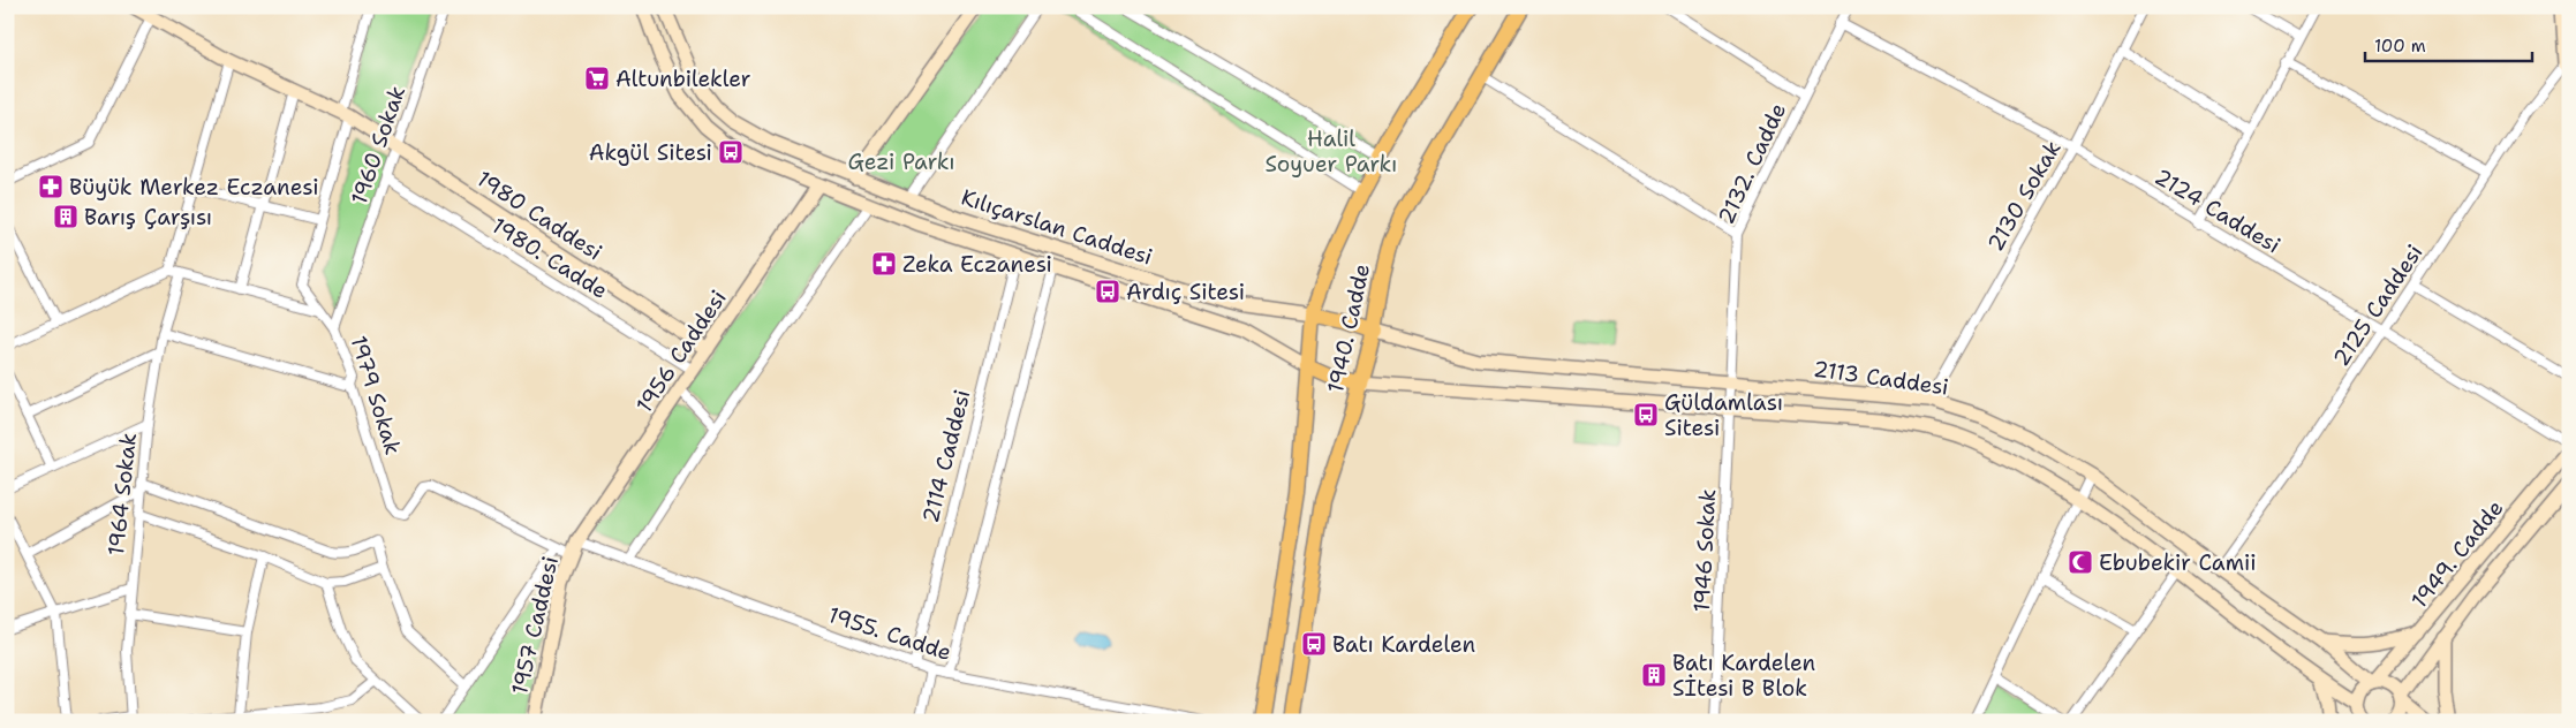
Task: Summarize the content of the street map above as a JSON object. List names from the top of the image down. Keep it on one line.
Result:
{"streets":{"main road":["1940. Cadde"],"street":["1960 Sokak","2132. Cadde","2130 Sokak","2124 Caddesi","1980 Caddesi","Kılıçarslan Caddesi","1980. Cadde","2125 Caddesi","1956 Caddesi","2113 Caddesi","1979 Sokak","2114 Caddesi","1964 Sokak","1946 Sokak","1949. Cadde","1957 Caddesi","1955. Cadde"]},"crossings":[["1960 Sokak","1980 Caddesi"],["1960 Sokak","1980. Cadde"],["1960 Sokak","1979 Sokak"],["2132. Cadde","2124 Caddesi"],["2132. Cadde","2113 Caddesi"],["2132. Cadde","1946 Sokak"],["2130 Sokak","2124 Caddesi"],["2130 Sokak","2113 Caddesi"],["2124 Caddesi","2125 Caddesi"],["1980 Caddesi","1956 Caddesi"],["1980 Caddesi","1979 Sokak"],["Kılıçarslan Caddesi","1940. Cadde"],["Kılıçarslan Caddesi","1956 Caddesi"],["Kılıçarslan Caddesi","2114 Caddesi"],["1980. Cadde","1956 Caddesi"],["2125 Caddesi","2113 Caddesi"],["1940. Cadde","2113 Caddesi"],["1956 Caddesi","1957 Caddesi"],["1956 Caddesi","1955. Cadde"],["2113 Caddesi","1946 Sokak"],["2113 Caddesi","1949. Cadde"],["2114 Caddesi","1955. Cadde"],["1957 Caddesi","1955. Cadde"]],"parks":["Halil Soyuer Parkı","Gezi Parkı"],"places":{"supermarket":["Altunbilekler"],"bus stop":["Akgül Sitesi","Ardıç Sitesi","Güldamlası Sitesi","Batı Kardelen"],"pharmacy":["Büyük Merkez Eczanesi","Zeka Eczanesi"],"building":["Barış Çarşısı","Batı Kardelen Sİtesi B Blok"],"mosque":["Ebubekir Camii"]},"scale_bar":"100 m"}
